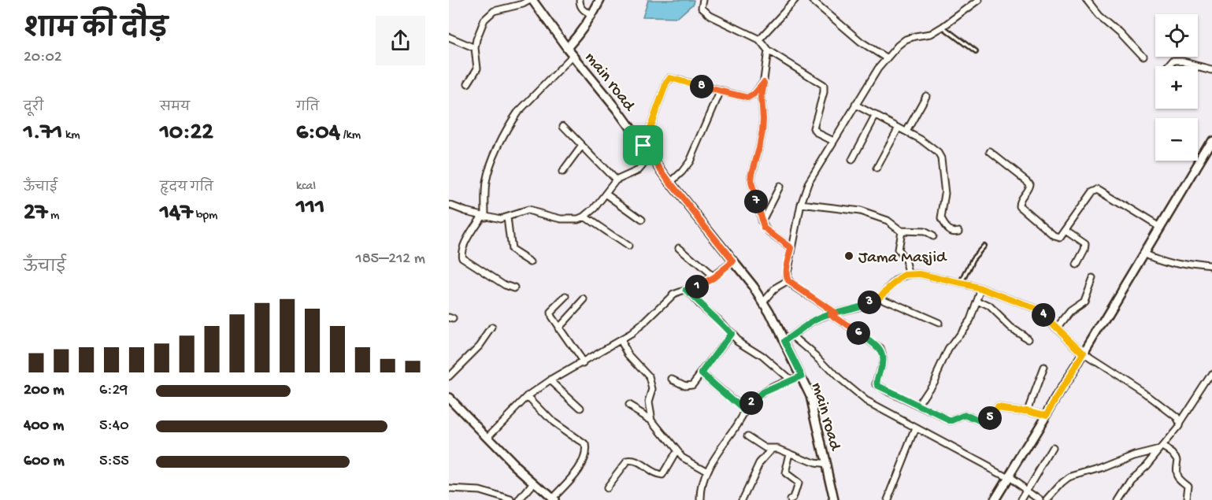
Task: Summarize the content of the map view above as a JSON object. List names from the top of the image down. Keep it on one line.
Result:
{"streets":{"main road":["main road"]},"places":["Jama Masjid"],"page":{"heading":["शाम की दौड़","20:02"],"map_buttons":["+","−"],"pins":["8","7","1","3","4","6","2","5"],"stats":[["दूरी","1.71 km"],["समय","10:22"],["गति","6:04 /km"],["ऊँचाई","27 m"],["हृदय गति","147 bpm"],["kcal","111"]],"chart":["ऊँचाई","185–212 m"],"list":[{"name":"200 m","note":"6:29"},{"name":"400 m","note":"5:40"},{"name":"600 m","note":"5:55"}]}}
